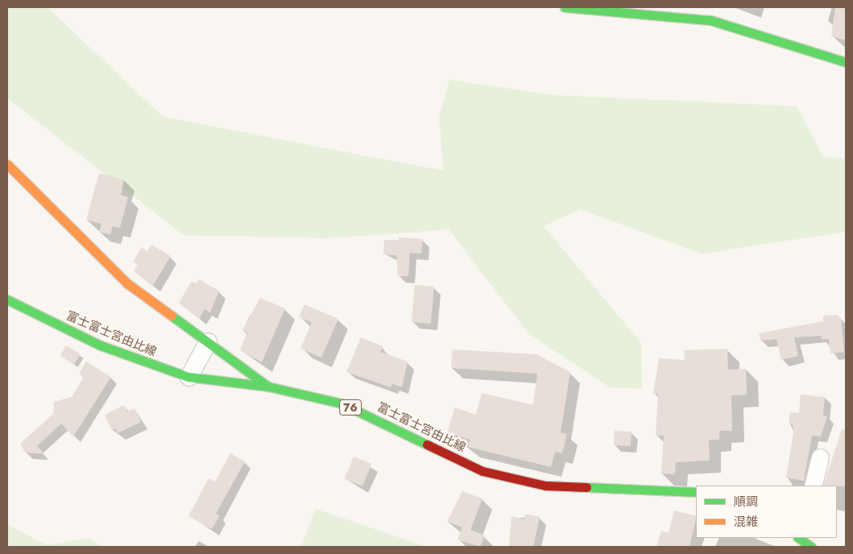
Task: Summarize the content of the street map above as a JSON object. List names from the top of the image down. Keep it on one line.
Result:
{"streets":{"main road":["富士富士宮由比線","76"]},"legend":["順調","混雑"]}
